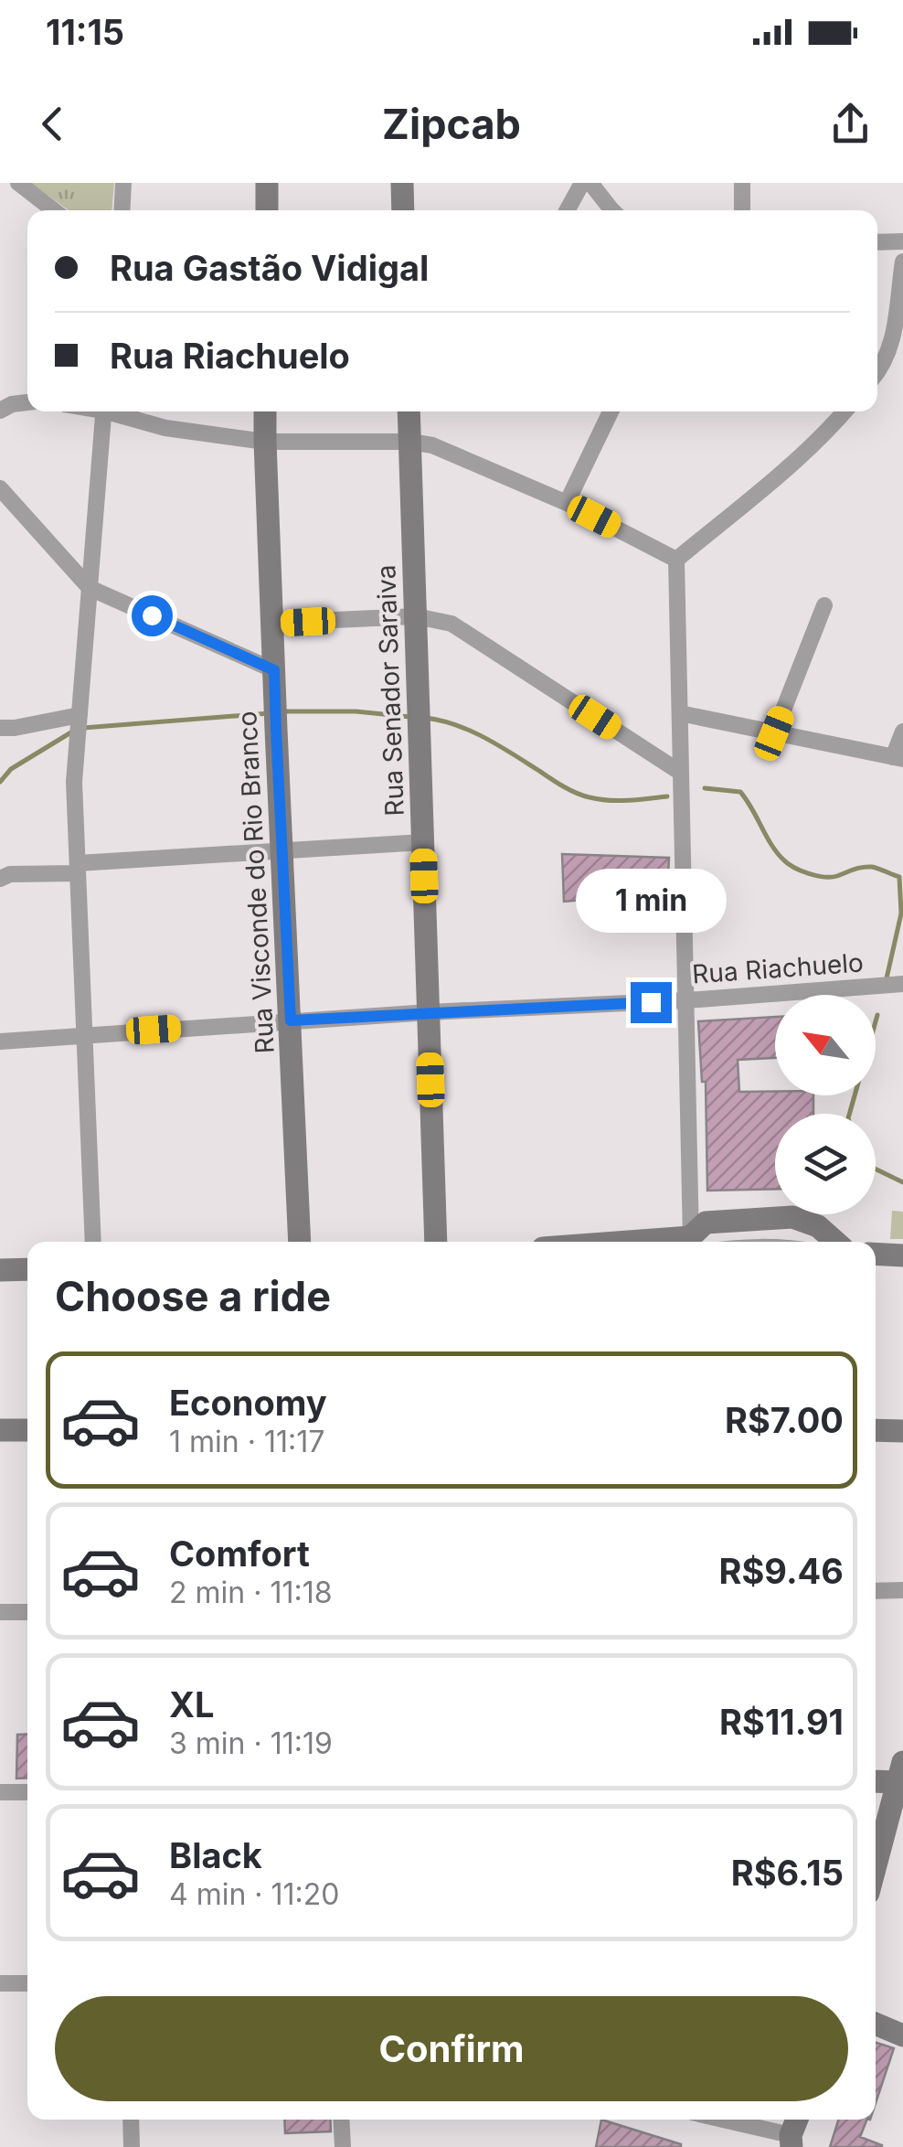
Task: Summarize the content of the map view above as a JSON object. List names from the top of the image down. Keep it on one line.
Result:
{"streets":{"main road":["Rua Senador Saraiva","Rua Visconde do Rio Branco"],"street":["Rua Riachuelo"]},"crossings":[["Rua Senador Saraiva","Rua Riachuelo"],["Rua Visconde do Rio Branco","Rua Riachuelo"]],"north":"top left","page":{"status":"11:15","header":"Zipcab","banner":["Rua Gastão Vidigal","Rua Riachuelo"],"bubble":"1 min","heading":"Choose a ride","list":[{"name":"Economy","note":"1 min · 11:17","value":"R$7.00"},{"name":"Comfort","note":"2 min · 11:18","value":"R$9.46"},{"name":"XL","note":"3 min · 11:19","value":"R$11.91"},{"name":"Black","note":"4 min · 11:20","value":"R$6.15"}],"buttons":"Confirm"}}
